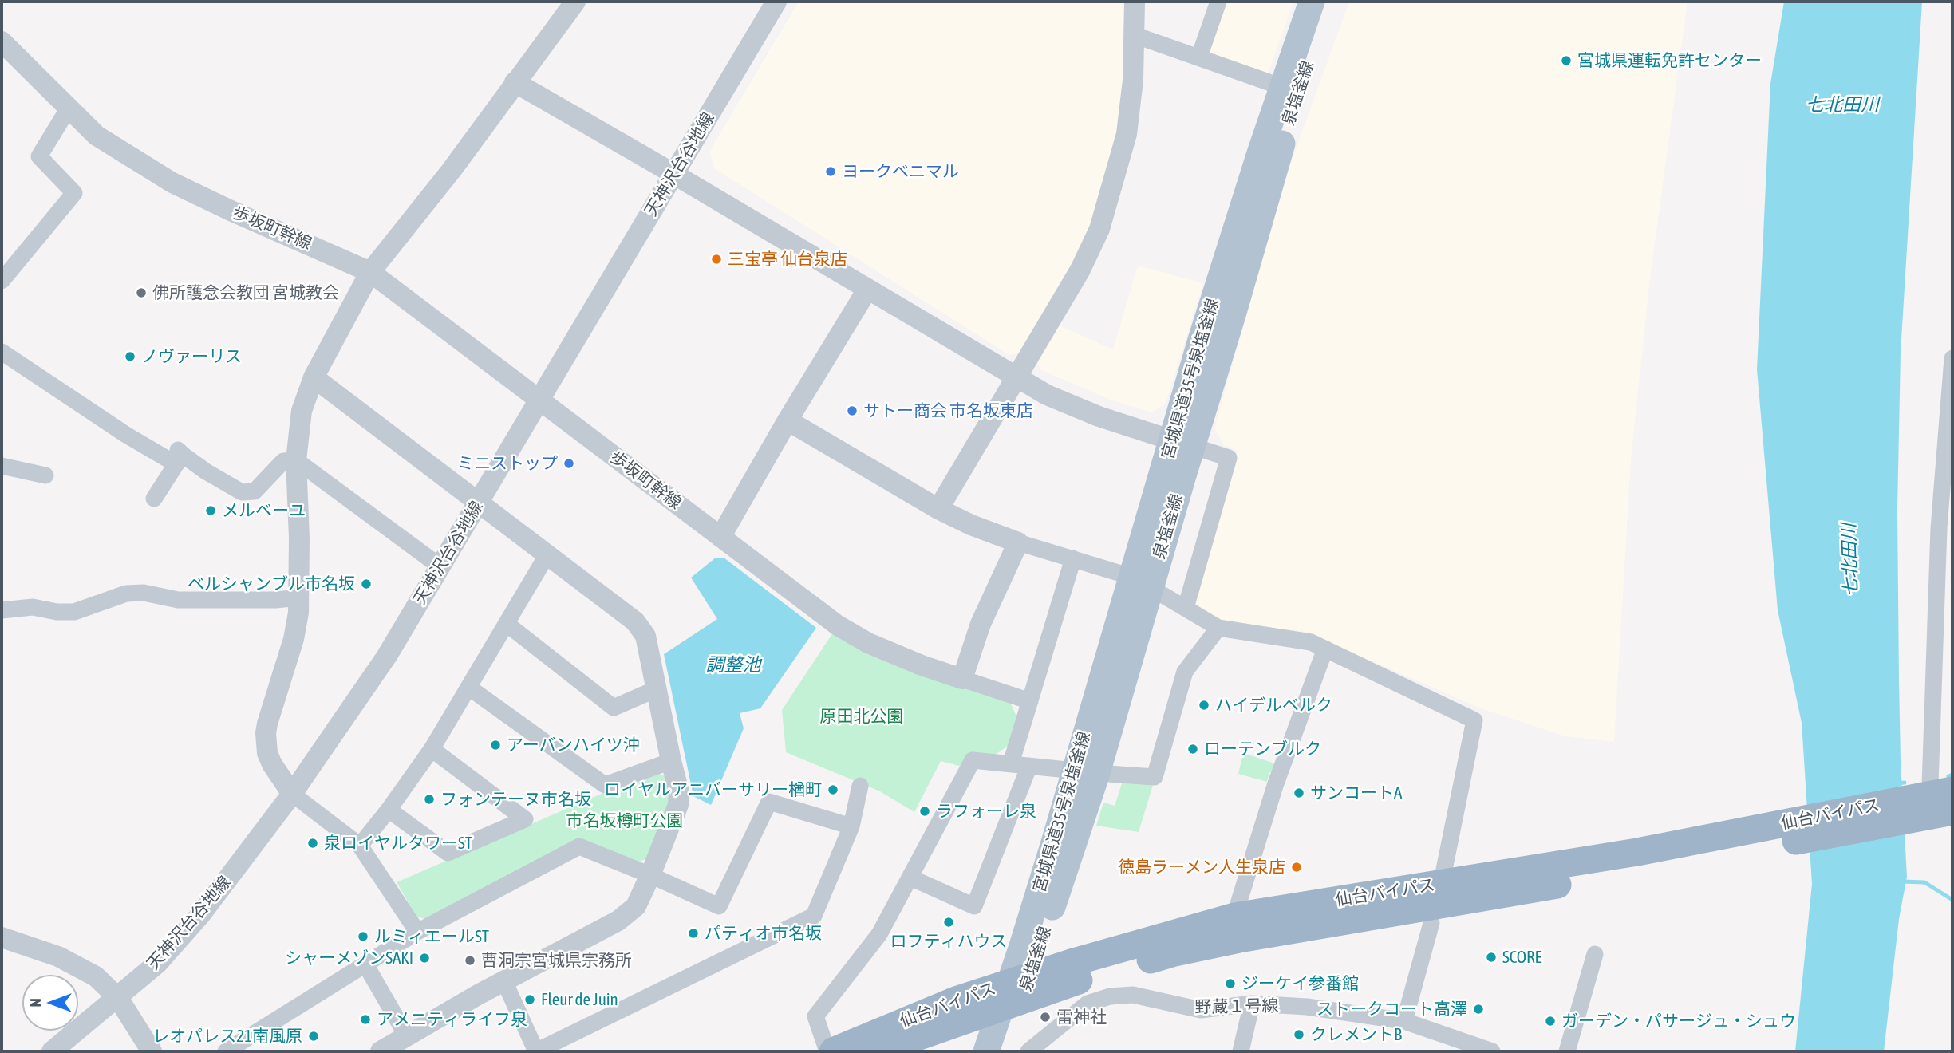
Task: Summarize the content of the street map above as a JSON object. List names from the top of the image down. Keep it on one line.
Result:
{"streets":{"highway":["仙台バイパス"],"main road":["泉塩釜線","宮城県道35号泉塩釜線"],"street":["天神沢台谷地線","歩坂町幹線","野蔵１号線"]},"crossings":[["泉塩釜線","宮城県道35号泉塩釜線"],["泉塩釜線","仙台バイパス"],["天神沢台谷地線","歩坂町幹線"],["宮城県道35号泉塩釜線","仙台バイパス"]],"water":["七北田川","調整池"],"parks":["原田北公園","市名坂樽町公園"],"places":["宮城県運転免許センター","ヨークベニマル","三宝亭 仙台泉店","佛所護念会教団 宮城教会","ノヴァーリス","サトー商会 市名坂東店","ミニストップ","メルベーユ","ベルシャンブル市名坂","ハイデルベルク","アーバンハイツ沖","ローテンブルク","ロイヤルアニバーサリー楢町","サンコートA","フォンテーヌ市名坂","ラフォーレ泉","泉ロイヤルタワーST","徳島ラーメン人生泉店","ロフティハウス","パティオ市名坂","ルミィエールST","SCORE","シャーメゾンSAKI","曹洞宗宮城県宗務所","ジーケイ参番館","Fleur de Juin","ストークコート高澤","雷神社","アメニティライフ泉","ガーデン・パサージュ・シュウ","クレメントB","レオパレス21南風原"],"north":"left"}
